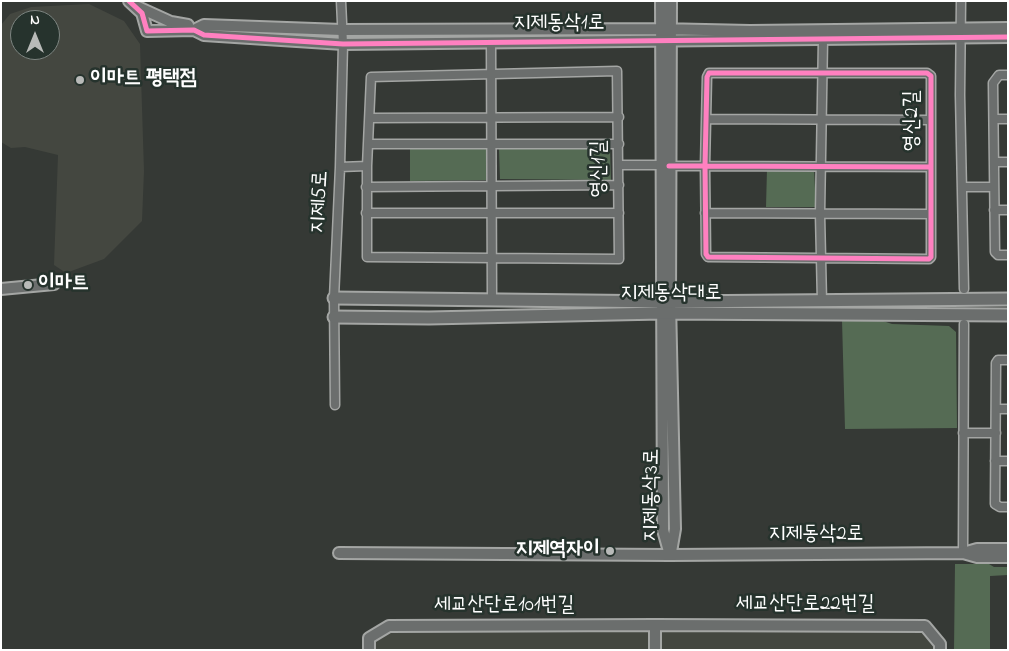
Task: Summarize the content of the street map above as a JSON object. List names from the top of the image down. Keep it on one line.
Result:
{"streets":{"main road":["지제동삭대로"],"street":["지제동삭1로","영신2길","영신1길","지제5로","지제동삭3로","지제동삭2로","세교산단로22번길","세교산단로101번길"]},"crossings":[["지제동삭1로","지제5로"],["지제동삭1로","지제동삭3로"],["지제5로","지제동삭대로"],["지제동삭대로","지제동삭3로"],["지제동삭3로","지제동삭2로"],["세교산단로22번길","세교산단로101번길"]],"places":["이마트 평택점","이마트","지제역자이"],"north":"top"}
